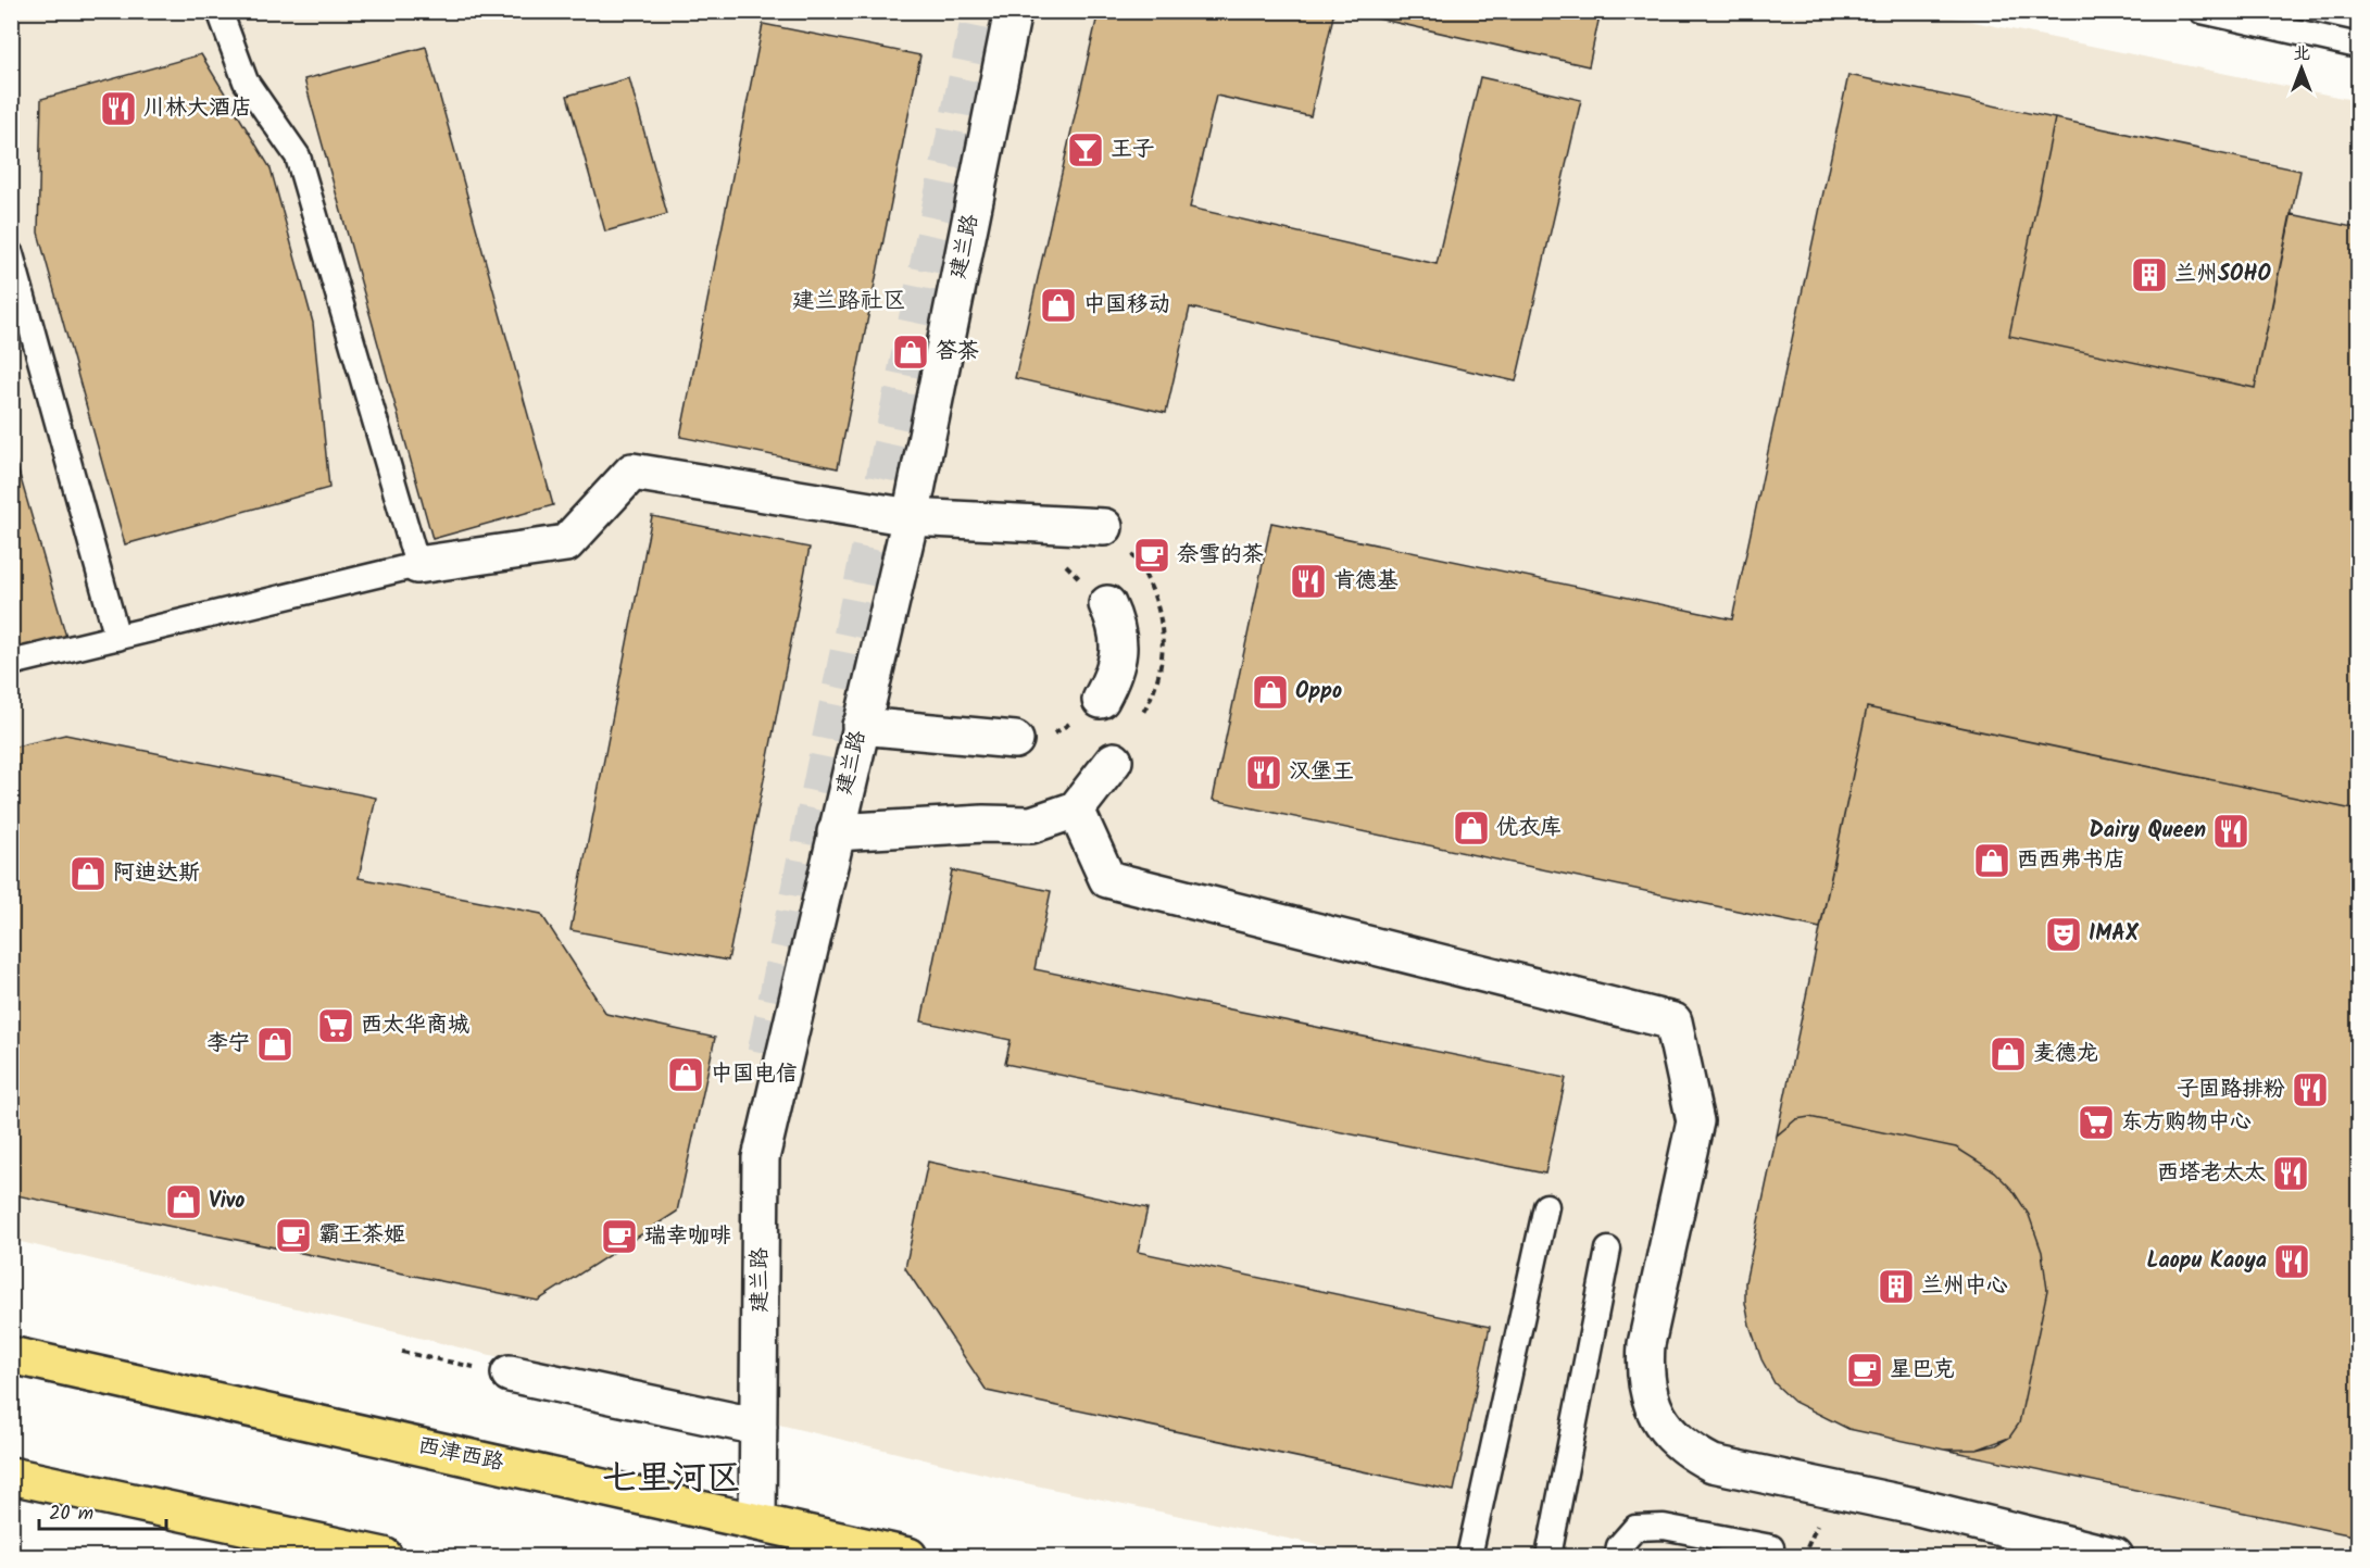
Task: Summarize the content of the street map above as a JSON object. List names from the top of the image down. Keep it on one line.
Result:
{"streets":{"main road":["西津西路"],"street":["建兰路"]},"crossings":[["建兰路","西津西路"]],"districts":["建兰路社区","七里河区"],"places":{"restaurant":["川林大酒店","肯德基","汉堡王","Dairy Queen","子固路排粉","西塔老太太","Laopu Kaoya"],"bar":["王子"],"building":["兰州SOHO","兰州中心"],"shop":["中国移动","答茶","Oppo","优衣库","西西弗书店","阿迪达斯","李宁","麦德龙","中国电信","Vivo"],"cafe":["奈雪的茶","霸王茶姬","瑞幸咖啡","星巴克"],"theatre":["IMAX"],"supermarket":["西太华商城","东方购物中心"]},"scale_bar":"20 m","north":"top"}
